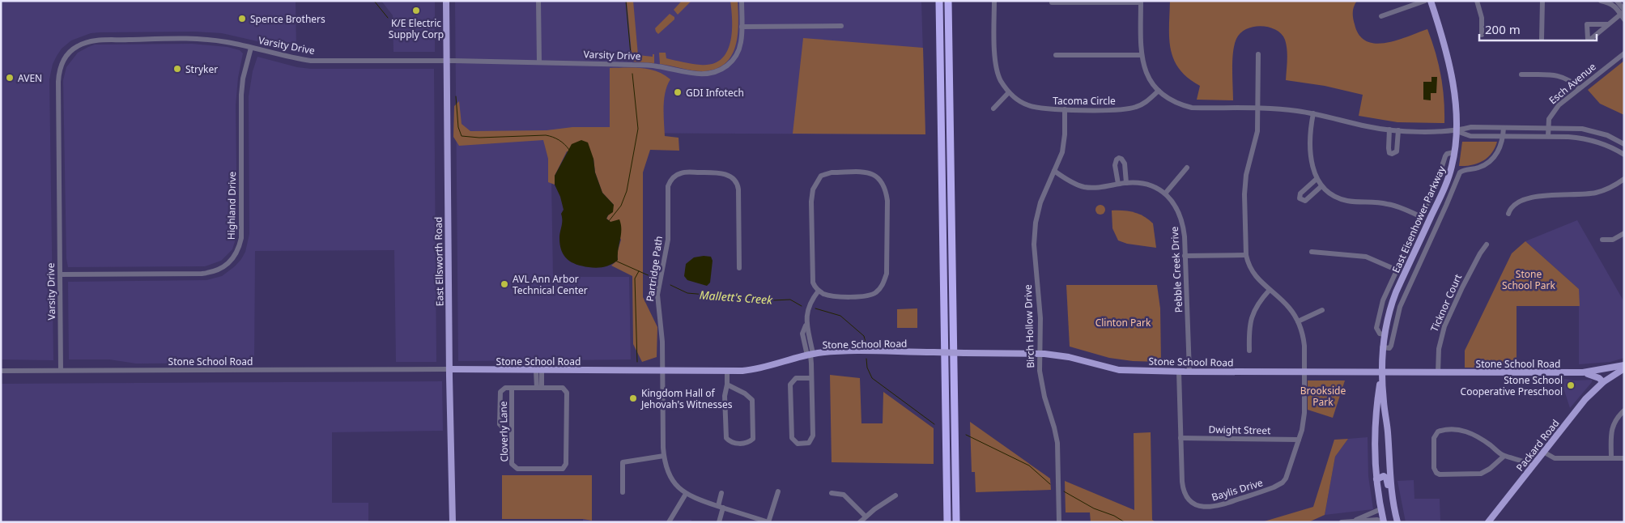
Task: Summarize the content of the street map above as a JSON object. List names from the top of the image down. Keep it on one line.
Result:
{"streets":{"main road":["East Eisenhower Parkway","East Ellsworth Road","Stone School Road","Packard Road"],"street":["Varsity Drive","Esch Avenue","Tacoma Circle","Highland Drive","Partridge Path","Pebble Creek Drive","Ticknor Court","Birch Hollow Drive","Dwight Street","Cloverly Lane","Baylis Drive"]},"crossings":[["Varsity Drive","Highland Drive"],["Varsity Drive","East Ellsworth Road"],["Varsity Drive","Stone School Road"],["Tacoma Circle","Birch Hollow Drive"],["East Eisenhower Parkway","Stone School Road"],["East Ellsworth Road","Stone School Road"],["Partridge Path","Stone School Road"],["Pebble Creek Drive","Birch Hollow Drive"],["Pebble Creek Drive","Stone School Road"],["Ticknor Court","Stone School Road"],["Birch Hollow Drive","Stone School Road"],["Stone School Road","Baylis Drive"],["Dwight Street","Baylis Drive"]],"water":["Mallett's Creek"],"parks":["Stone School Park","Clinton Park","Brookside Park"],"places":["K/E Electric Supply Corp","Spence Brothers","Stryker","AVEN","GDI Infotech","AVL Ann Arbor Technical Center","Stone School Cooperative Preschool","Kingdom Hall of Jehovah's Witnesses"],"scale_bar":"200 m"}
